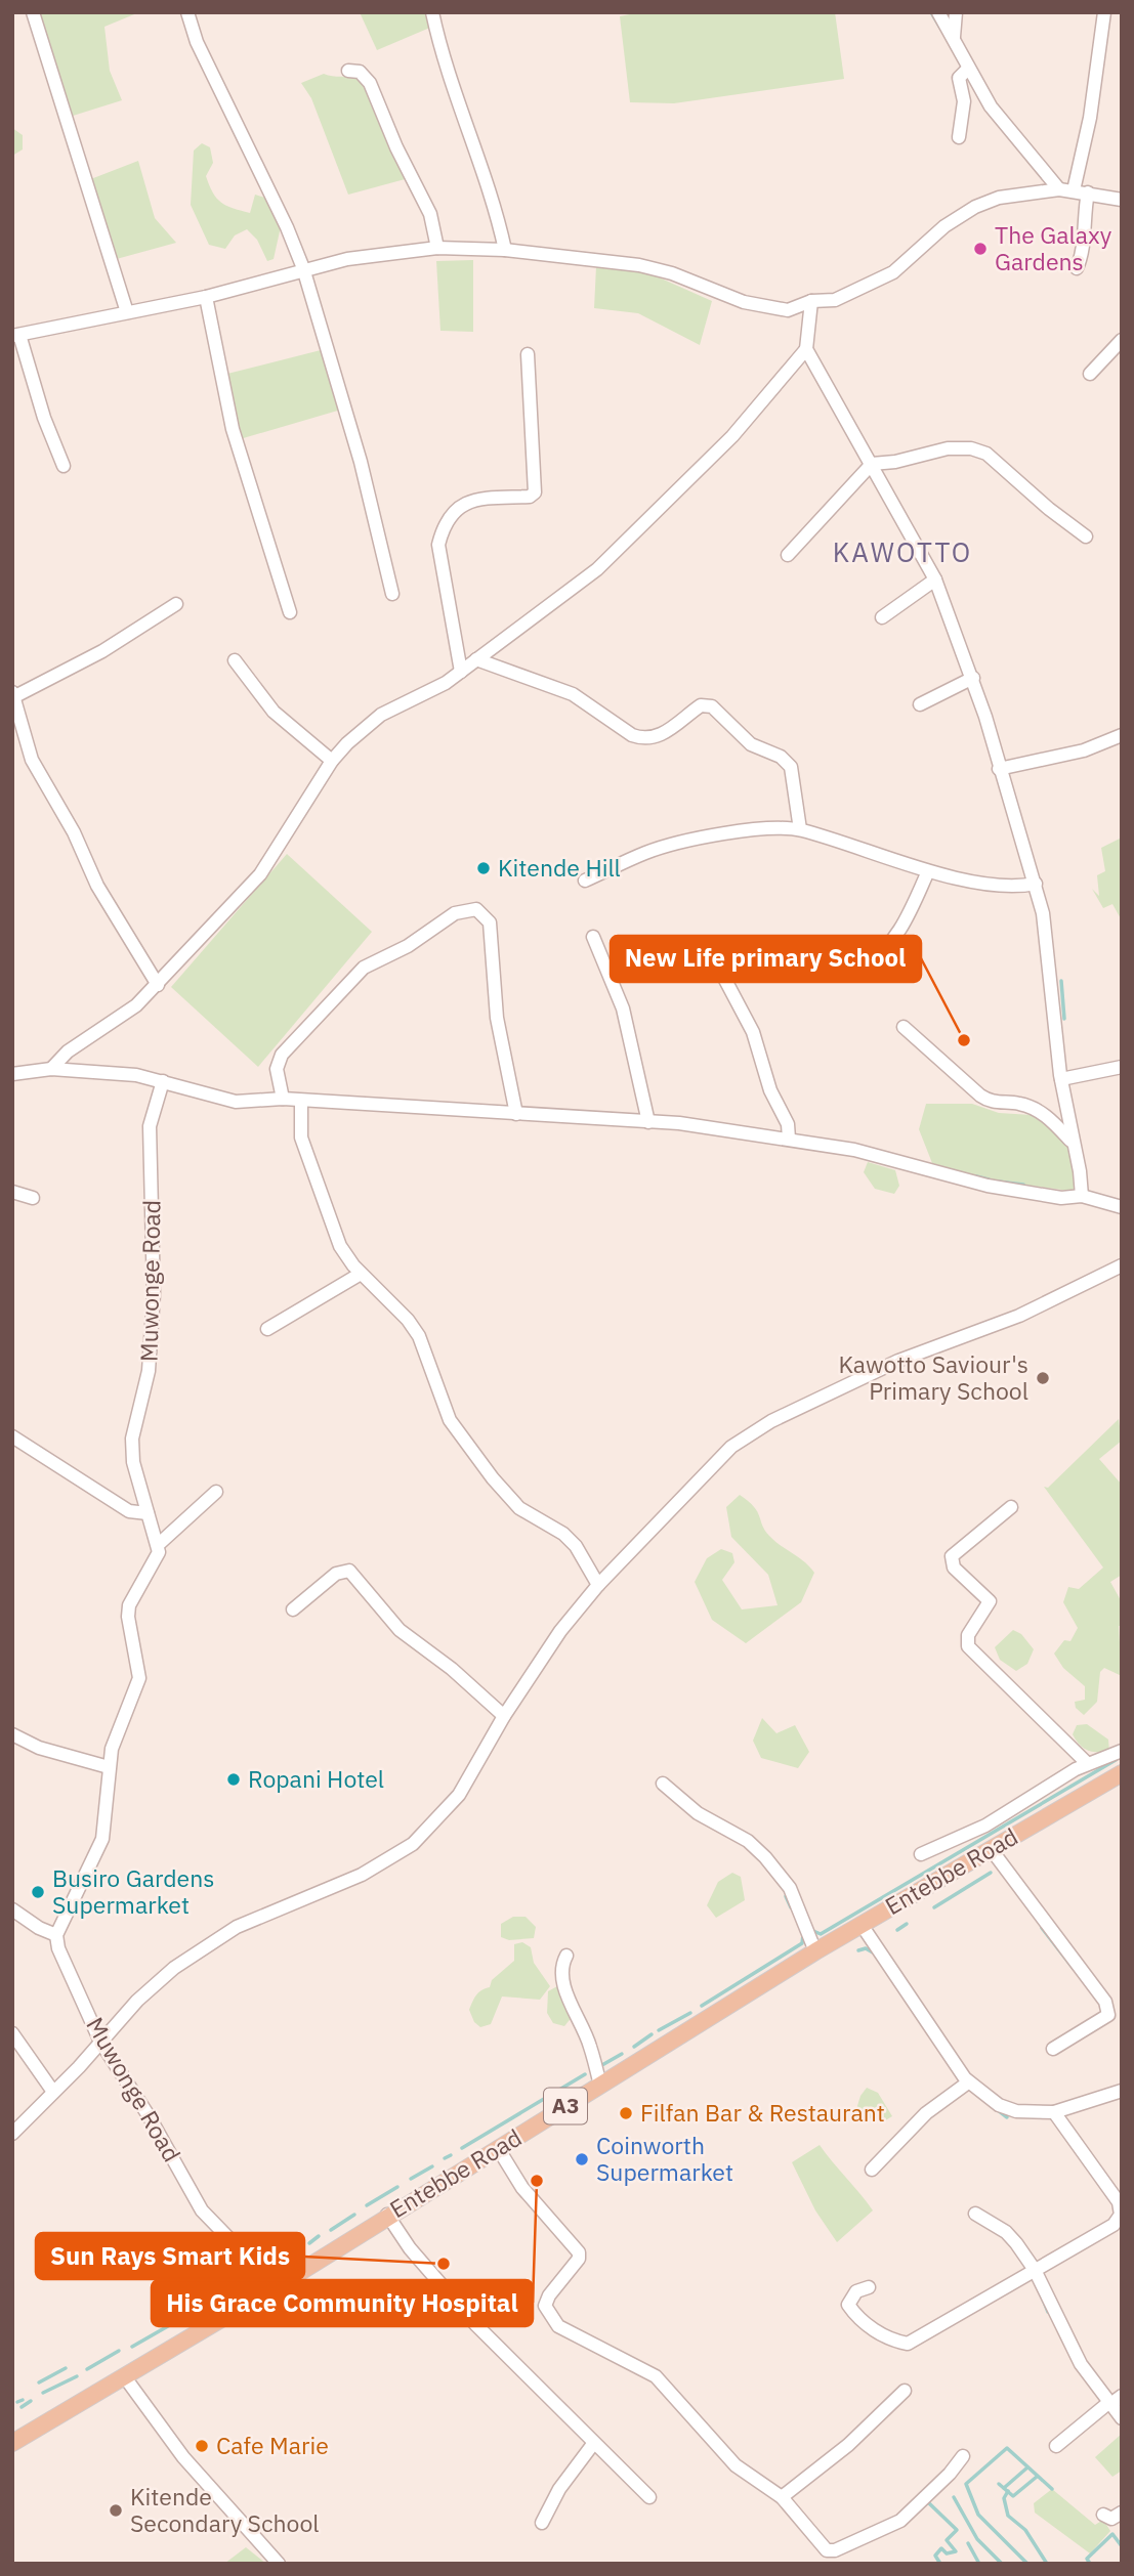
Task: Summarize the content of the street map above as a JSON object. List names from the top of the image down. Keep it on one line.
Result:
{"streets":{"main road":["Entebbe Road","A3"],"street":["Muwonge Road"]},"crossings":[["Muwonge Road","Entebbe Road"]],"districts":["KAWOTTO"],"places":["The Galaxy Gardens","Kitende Hill","New Life primary School","Kawotto Saviour's Primary School","Ropani Hotel","Busiro Gardens Supermarket","Filfan Bar & Restaurant","Coinworth Supermarket","His Grace Community Hospital","Sun Rays Smart Kids","Cafe Marie","Kitende Secondary School"]}
